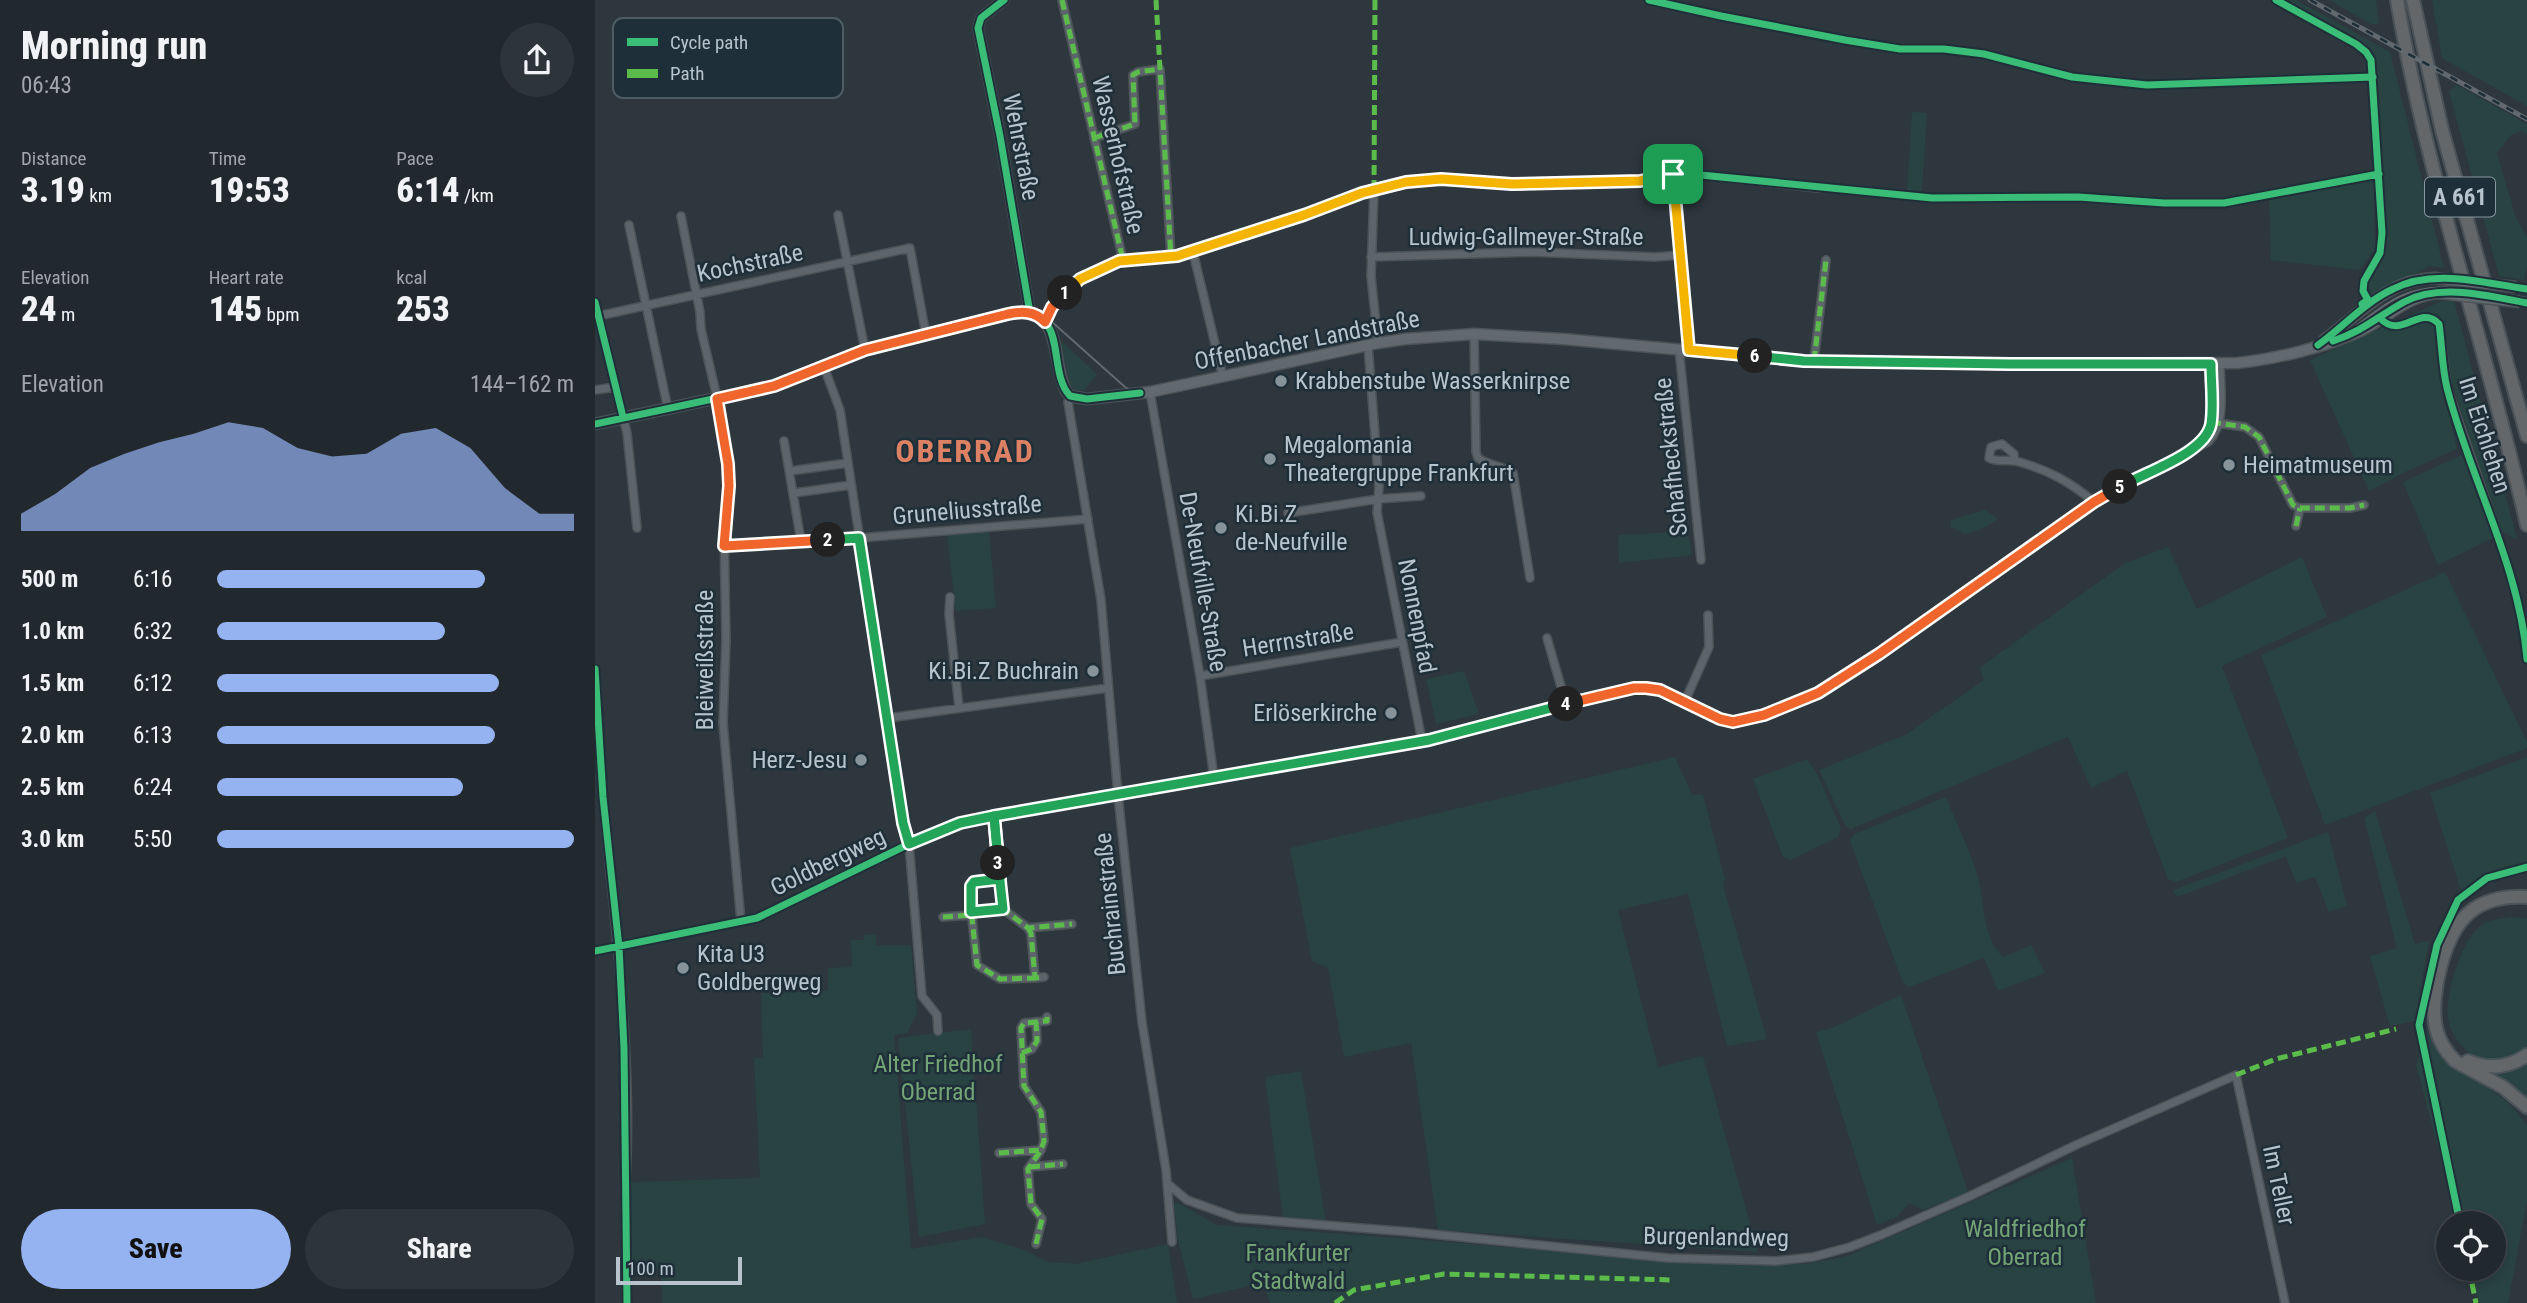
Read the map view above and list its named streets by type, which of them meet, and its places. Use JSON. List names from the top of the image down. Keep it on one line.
{"streets":{"highway":["A 661"],"main road":["Offenbacher Landstraße"],"street":["Wehrstraße","Wasserhofstraße","Ludwig-Gallmeyer-Straße","Kochstraße","Im Eichlehen","Schafheckstraße","Gruneliusstraße","De-Neufville-Straße","Nonnenpfad","Herrnstraße","Bleiweißstraße","Goldbergweg","Buchrainstraße","Im Teller","Burgenlandweg"]},"crossings":[["Ludwig-Gallmeyer-Straße","Schafheckstraße"],["Ludwig-Gallmeyer-Straße","Nonnenpfad"],["Kochstraße","Bleiweißstraße"],["Offenbacher Landstraße","Im Eichlehen"],["Offenbacher Landstraße","Schafheckstraße"],["Offenbacher Landstraße","De-Neufville-Straße"],["Offenbacher Landstraße","Nonnenpfad"],["Offenbacher Landstraße","Buchrainstraße"],["Gruneliusstraße","Bleiweißstraße"],["Gruneliusstraße","Buchrainstraße"],["De-Neufville-Straße","Herrnstraße"],["De-Neufville-Straße","Goldbergweg"],["Nonnenpfad","Herrnstraße"],["Nonnenpfad","Goldbergweg"],["Bleiweißstraße","Goldbergweg"],["Goldbergweg","Buchrainstraße"],["Buchrainstraße","Burgenlandweg"],["Im Teller","Burgenlandweg"]],"districts":["OBERRAD"],"parks":["Alter Friedhof Oberrad","Waldfriedhof Oberrad","Frankfurter Stadtwald"],"places":["Krabbenstube Wasserknirpse","Megalomania Theatergruppe Frankfurt","Heimatmuseum","Ki.Bi.Z de-Neufville","Ki.Bi.Z Buchrain","Erlöserkirche","Herz-Jesu","Kita U3 Goldbergweg"],"legend":["Cycle path","Path"],"scale_bar":"100 m","page":{"heading":["Morning run","06:43"],"stats":[["Distance","3.19 km"],["Time","19:53"],["Pace","6:14 /km"],["Elevation","24 m"],["Heart rate","145 bpm"],["kcal","253"]],"pins":["1","6","5","2","4","3"],"chart":["Elevation","144–162 m"],"list":[{"name":"500 m","note":"6:16"},{"name":"1.0 km","note":"6:32"},{"name":"1.5 km","note":"6:12"},{"name":"2.0 km","note":"6:13"},{"name":"2.5 km","note":"6:24"},{"name":"3.0 km","note":"5:50"}],"buttons":["Save","Share"],"scale":"100 m"}}
